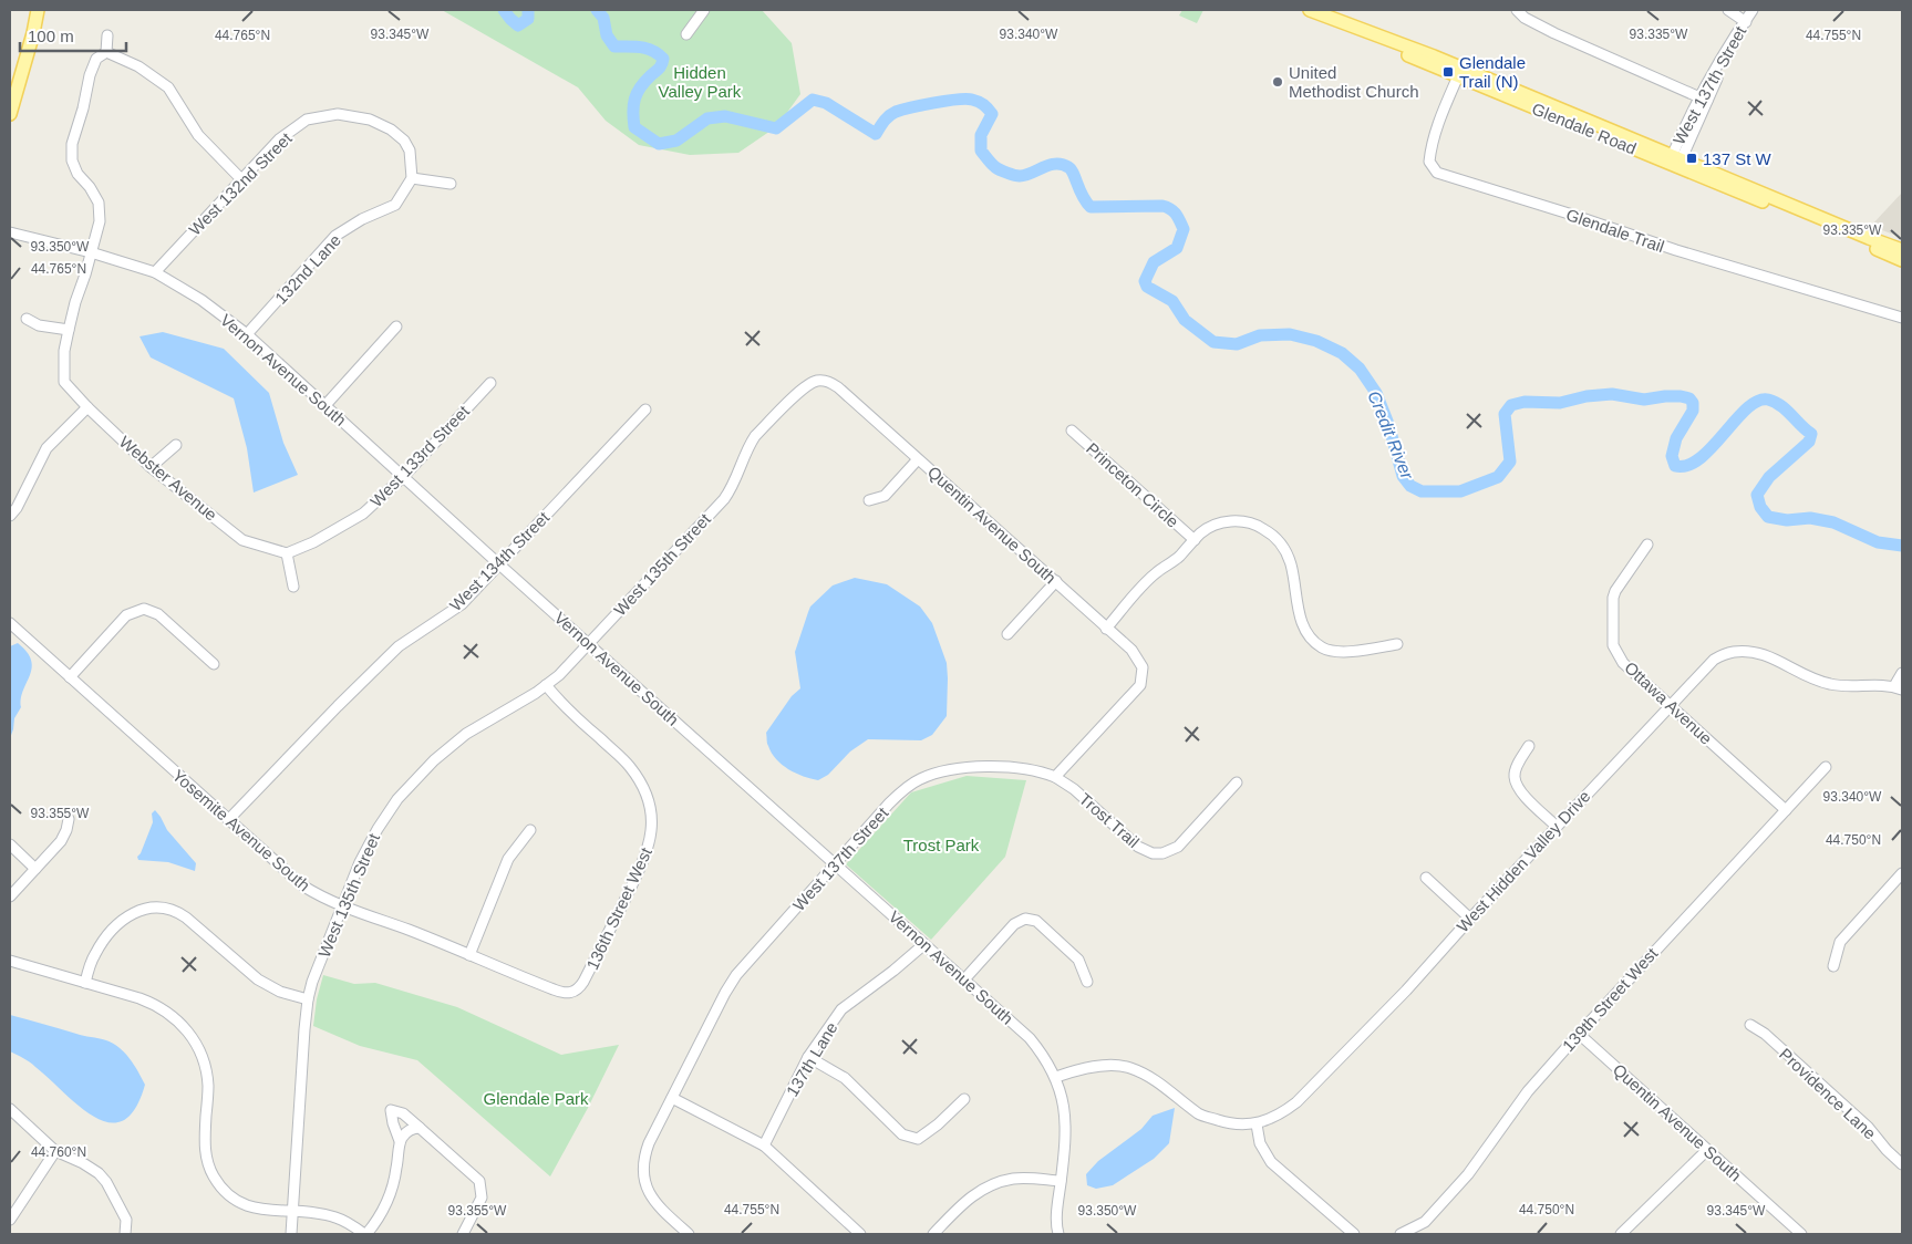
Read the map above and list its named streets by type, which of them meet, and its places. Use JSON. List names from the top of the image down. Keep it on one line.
{"streets":{"main road":["Glendale Road"],"street":["West 137th Street","West 132nd Street","Glendale Trail","132nd Lane","Vernon Avenue South","West 133rd Street","Webster Avenue","Princeton Circle","Quentin Avenue South","West 134th Street","West 135th Street","Ottawa Avenue","Trost Trail","Yosemite Avenue South","West Hidden Valley Drive","136th Street West","139th Street West","137th Lane","Providence Lane"]},"crossings":[["West 137th Street","Glendale Road"],["West 137th Street","Vernon Avenue South"],["West 137th Street","Quentin Avenue South"],["West 137th Street","Trost Trail"],["Glendale Road","Glendale Trail"],["West 132nd Street","132nd Lane"],["West 132nd Street","Vernon Avenue South"],["132nd Lane","Vernon Avenue South"],["Vernon Avenue South","West 133rd Street"],["Vernon Avenue South","West 134th Street"],["Vernon Avenue South","West 135th Street"],["Vernon Avenue South","137th Lane"],["West 133rd Street","Webster Avenue"],["Quentin Avenue South","West 135th Street"],["Quentin Avenue South","Trost Trail"],["Quentin Avenue South","139th Street West"],["West 134th Street","Yosemite Avenue South"],["West 135th Street","Yosemite Avenue South"],["West 135th Street","136th Street West"],["Ottawa Avenue","West Hidden Valley Drive"],["Ottawa Avenue","139th Street West"],["Yosemite Avenue South","136th Street West"]],"water":["Credit River"],"parks":["Hidden Valley Park","Trost Park","Glendale Park"],"places":{"transit":["Glendale Trail (N)","137 St W"],"other":["United Methodist Church"]},"scale_bar":"100 m","coordinates":["93.345°W","93.340°W","93.335°W","44.765°N","44.755°N","93.350°W","93.355°W","44.750°N","44.760°N"]}
